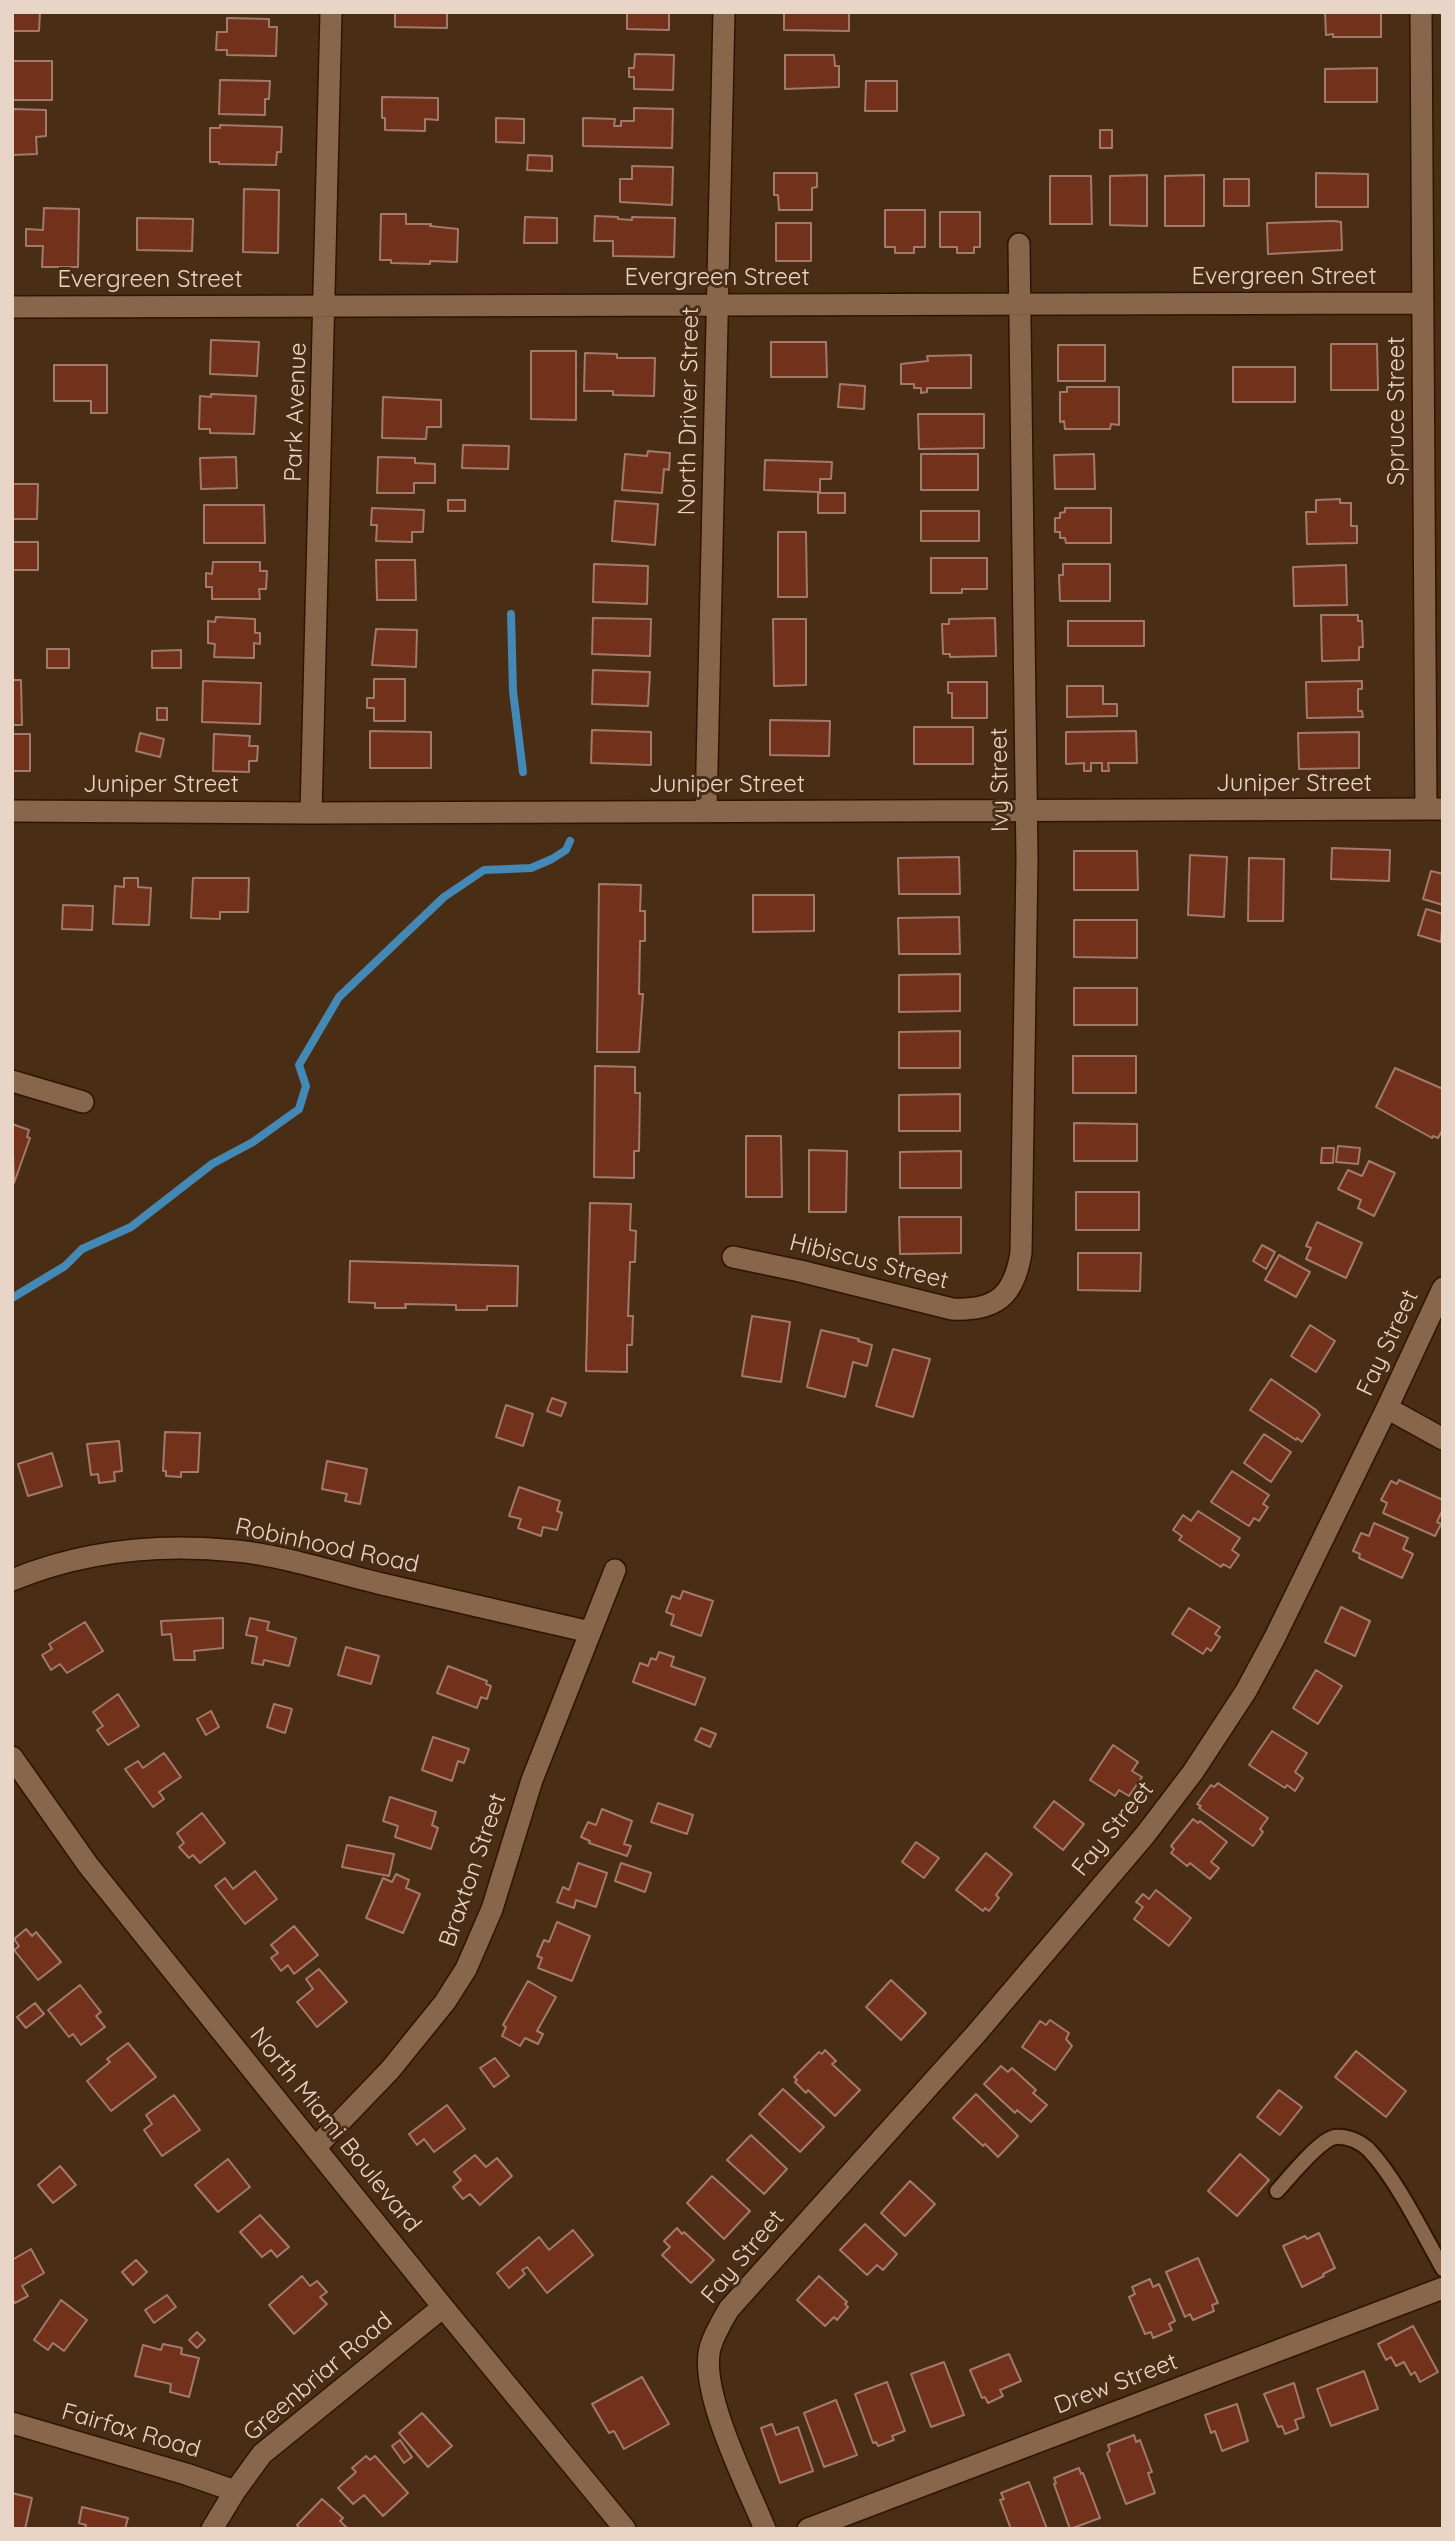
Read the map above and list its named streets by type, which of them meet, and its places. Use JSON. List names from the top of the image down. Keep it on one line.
{"streets":{"street":["Evergreen Street","North Driver Street","Spruce Street","Park Avenue","Ivy Street","Juniper Street","Hibiscus Street","Fay Street","Robinhood Road","Braxton Street","North Miami Boulevard","Greenbriar Road","Drew Street","Fairfax Road"]},"crossings":[["Evergreen Street","North Driver Street"],["Evergreen Street","Spruce Street"],["Evergreen Street","Park Avenue"],["Evergreen Street","Ivy Street"],["North Driver Street","Juniper Street"],["Spruce Street","Juniper Street"],["Park Avenue","Juniper Street"],["Ivy Street","Juniper Street"],["Ivy Street","Hibiscus Street"],["Robinhood Road","Braxton Street"],["Braxton Street","North Miami Boulevard"],["North Miami Boulevard","Greenbriar Road"],["Greenbriar Road","Fairfax Road"]]}
